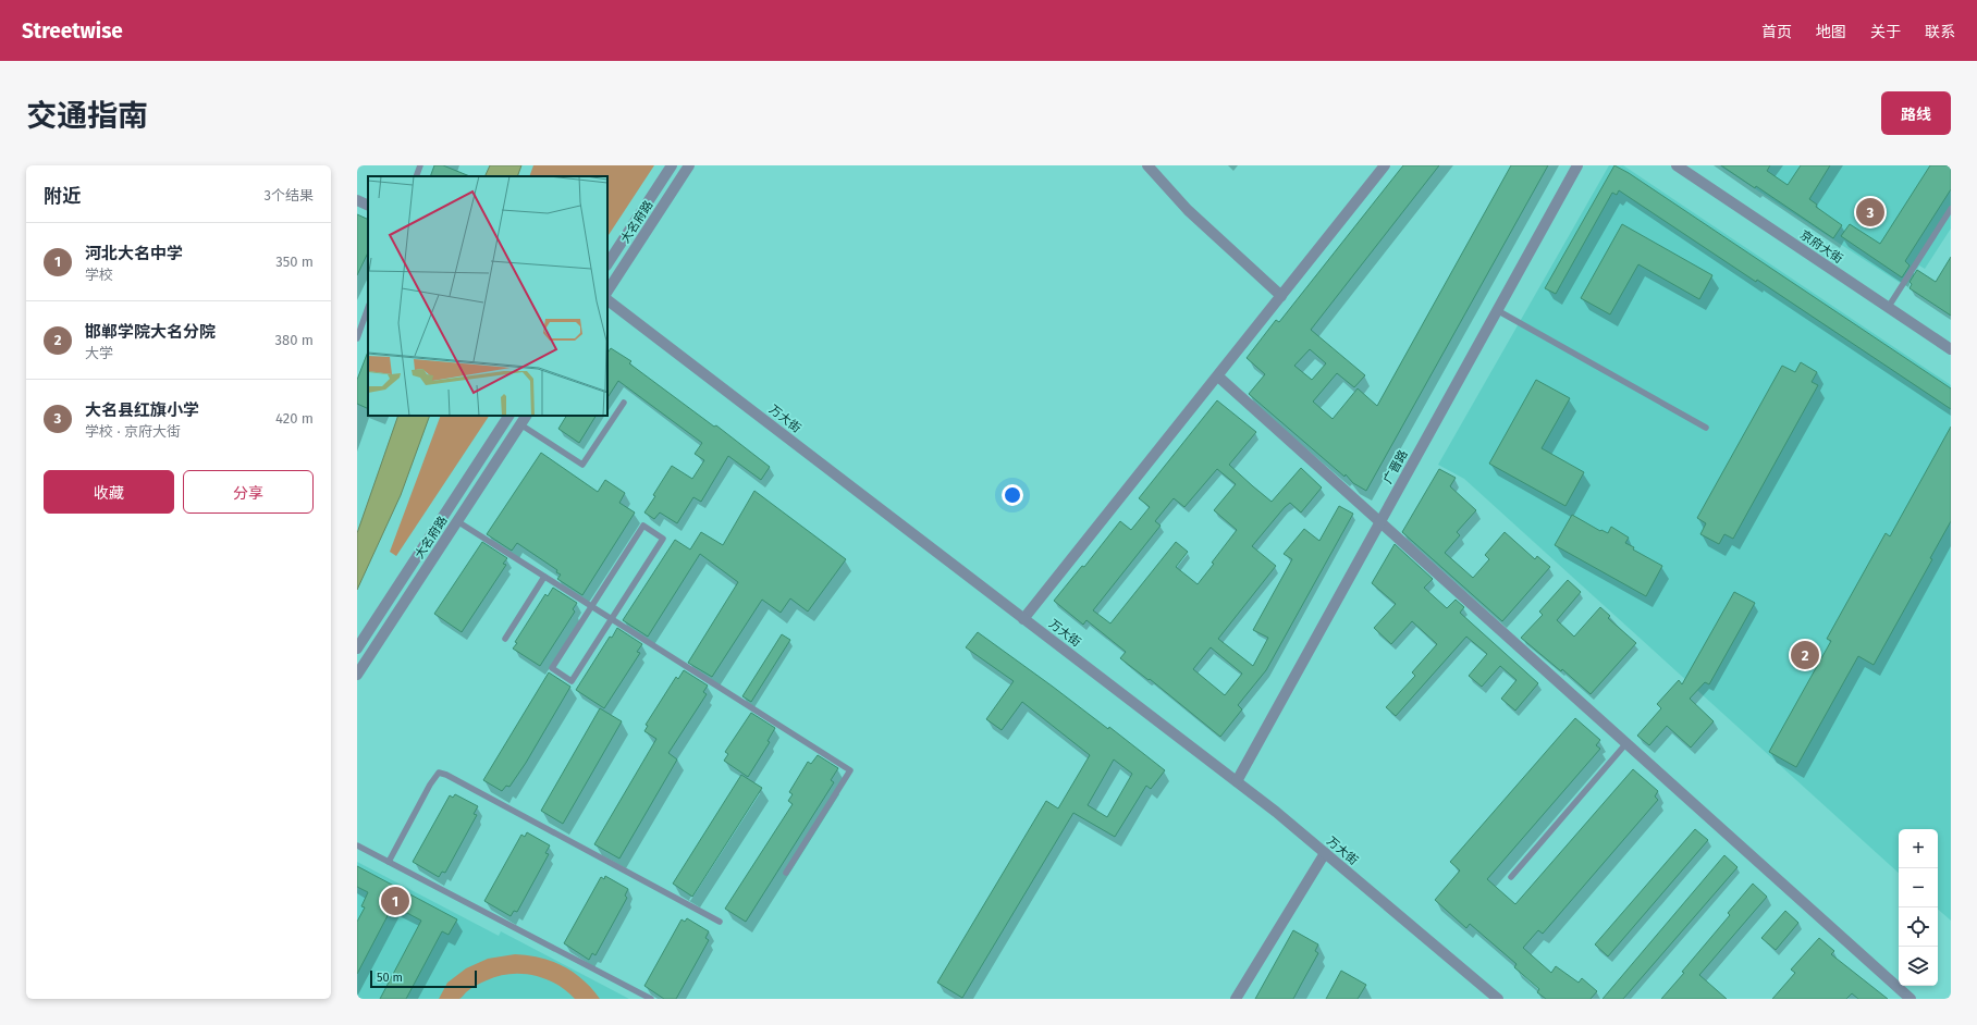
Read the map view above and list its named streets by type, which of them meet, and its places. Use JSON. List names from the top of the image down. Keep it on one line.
{"streets":{"street":["大名府路","京府大街","万大街","广晋路"]},"crossings":[["万大街","广晋路"]],"scale_bar":"50 m","page":{"header":"Streetwise","nav":["首页","地图","关于","联系"],"title":"交通指南","buttons":["路线",["收藏","分享"]],"heading":["附近","3个结果"],"pins":["3","2","1"],"list":[{"mark":"1","name":"河北大名中学","note":"学校","value":"350 m"},{"mark":"2","name":"邯郸学院大名分院","note":"大学","value":"380 m"},{"mark":"3","name":"大名县红旗小学","note":"学校 · 京府大街","value":"420 m"}],"map_buttons":["+","−"],"scale":"50 m"}}
